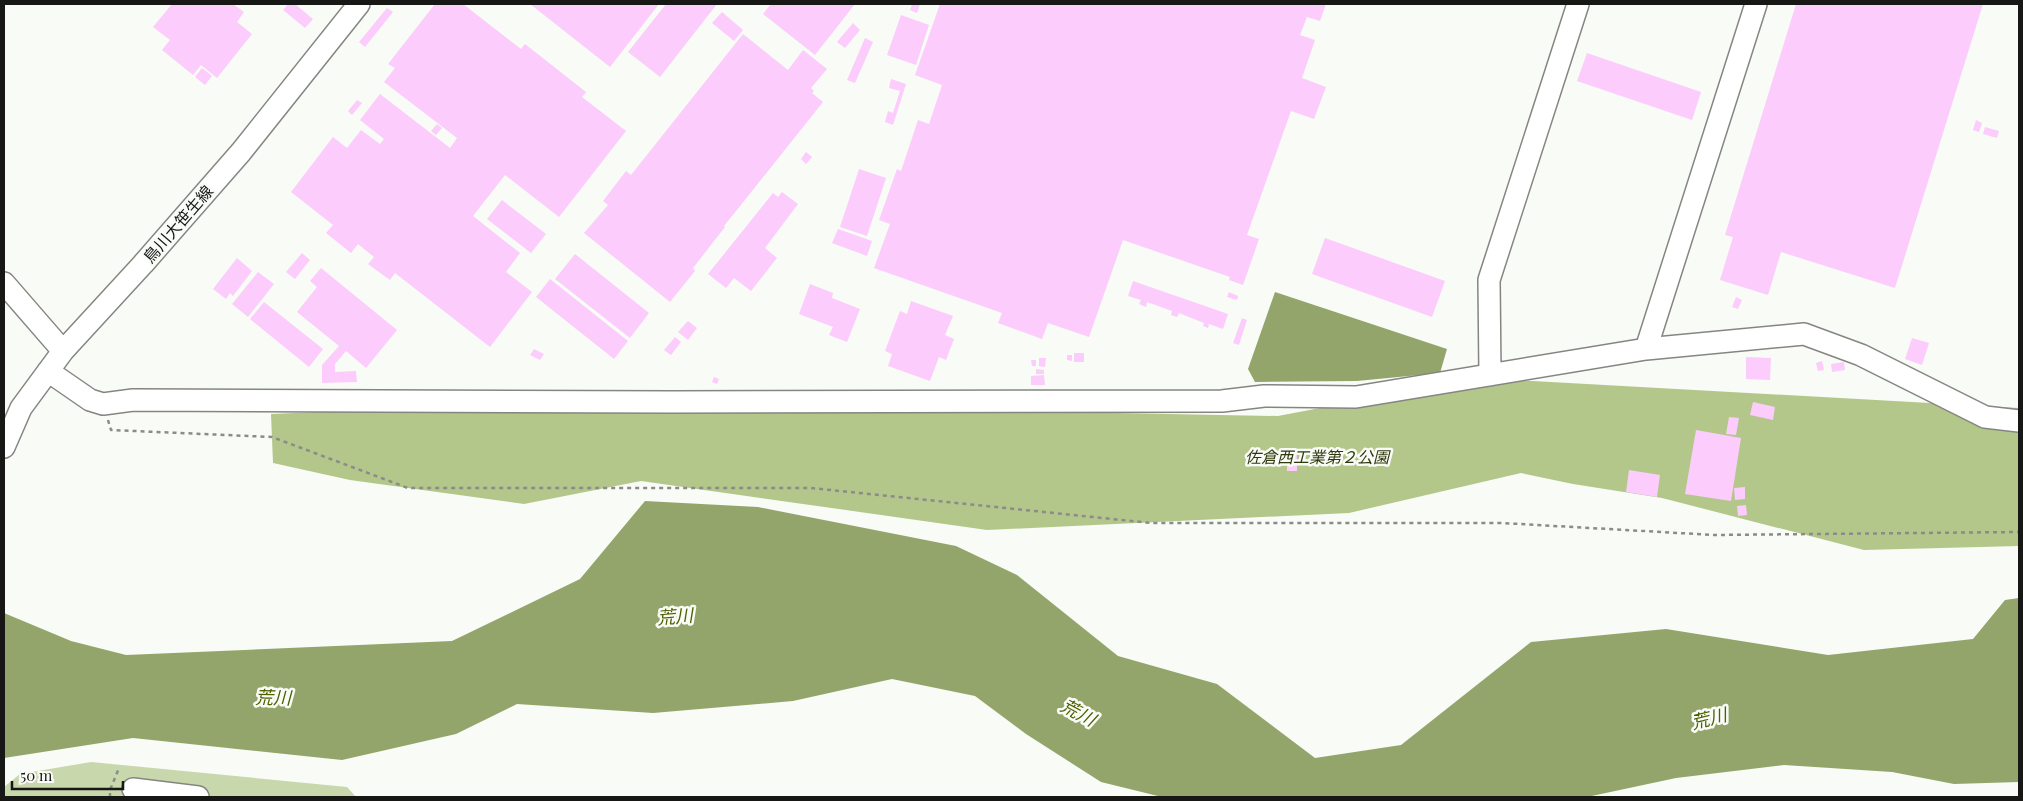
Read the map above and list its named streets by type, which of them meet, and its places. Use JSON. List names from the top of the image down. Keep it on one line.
{"streets":{"street":["鳥川大笹生線"]},"water":["荒川"],"parks":["佐倉西工業第２公園"],"scale_bar":"50 m"}
